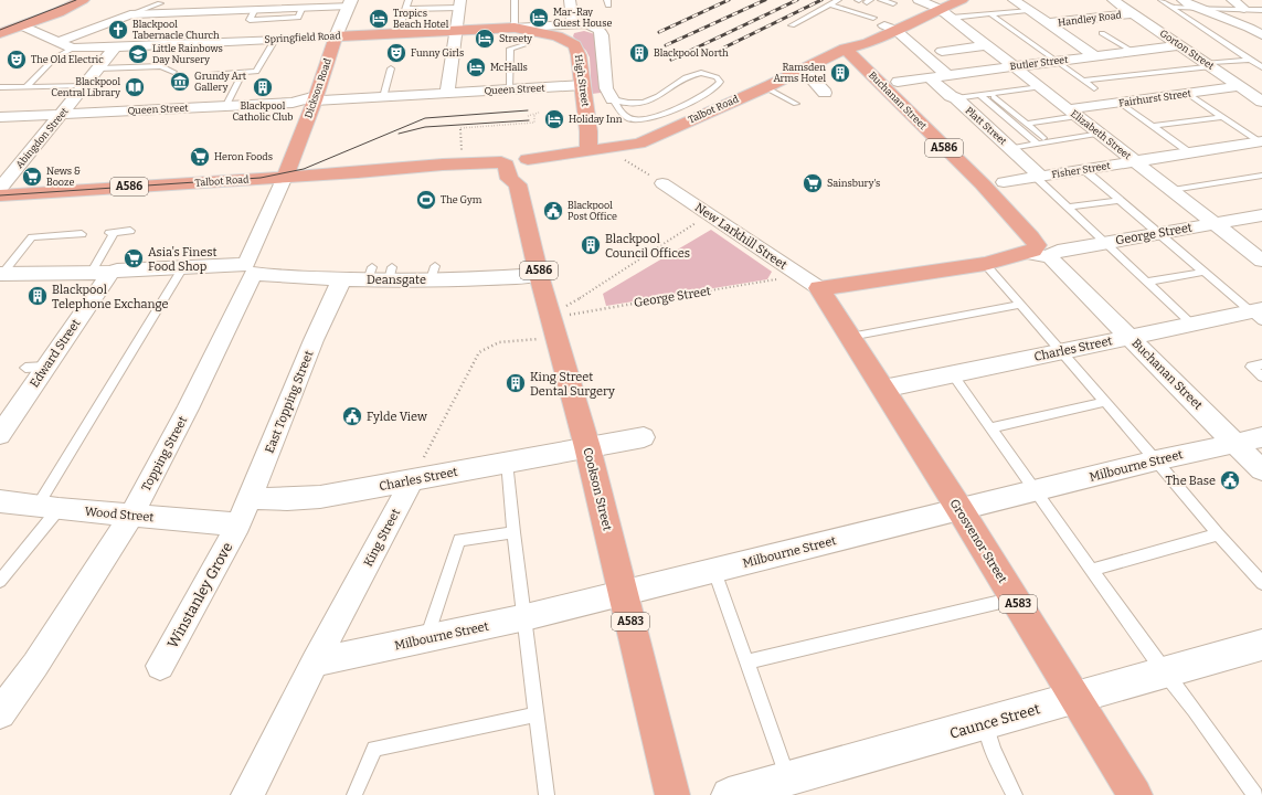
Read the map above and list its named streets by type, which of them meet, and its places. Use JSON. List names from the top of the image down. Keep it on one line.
{"streets":{"main road":["Springfield Road","High Street","Dickson Road","Buchanan Street","Talbot Road","A586","George Street","Cookson Street","Grosvenor Street","A583"],"street":["Handley Road","Gorton Street","Butler Street","Queen Street","Fairhurst Street","Platt Street","Elizabeth Street","Abingdon Street","Fisher Street","New Larkhill Street","Deansgate","Charles Street","Edward Street","East Topping Street","Topping Street","Milbourne Street","Wood Street","King Street","Winstanley Grove","Caunce Street"]},"crossings":[["Handley Road","Gorton Street"],["Springfield Road","High Street"],["Springfield Road","Dickson Road"],["Springfield Road","Abingdon Street"],["Gorton Street","Butler Street"],["Gorton Street","Fairhurst Street"],["Butler Street","Platt Street"],["Butler Street","Elizabeth Street"],["High Street","Queen Street"],["High Street","Talbot Road"],["Dickson Road","Queen Street"],["Dickson Road","Talbot Road"],["Dickson Road","Topping Street"],["Queen Street","Abingdon Street"],["Fairhurst Street","Elizabeth Street"],["Buchanan Street","Talbot Road"],["Buchanan Street","George Street"],["Buchanan Street","Charles Street"],["Buchanan Street","Milbourne Street"],["Talbot Road","Elizabeth Street"],["Talbot Road","Topping Street"],["Talbot Road","Cookson Street"],["Platt Street","Fisher Street"],["Elizabeth Street","Fisher Street"],["Elizabeth Street","George Street"],["George Street","New Larkhill Street"],["George Street","Cookson Street"],["George Street","Grosvenor Street"],["New Larkhill Street","Grosvenor Street"],["Deansgate","Edward Street"],["Deansgate","East Topping Street"],["Deansgate","Topping Street"],["Deansgate","Cookson Street"],["Charles Street","East Topping Street"],["Charles Street","Cookson Street"],["Charles Street","King Street"],["Charles Street","Grosvenor Street"],["East Topping Street","Wood Street"],["East Topping Street","Winstanley Grove"],["Topping Street","Wood Street"],["Milbourne Street","Cookson Street"],["Milbourne Street","King Street"],["Milbourne Street","Grosvenor Street"],["Wood Street","Winstanley Grove"],["Grosvenor Street","Caunce Street"]],"places":{"hotel":["Mar-Ray Guest House","Tropics Beach Hotel","Streety","McHalls","Holiday Inn"],"church":["Blackpool Tabernacle Church"],"theatre":["Funny Girls","The Old Electric"],"building":["Blackpool North","Ramsden Arms Hotel","Blackpool Catholic Club","Blackpool Council Offices","Blackpool Telephone Exchange","King Street Dental Surgery"],"school or university":["Little Rainbows Day Nursery"],"museum":["Grundy Art Gallery"],"library":["Blackpool Central Library"],"supermarket":["Heron Foods","News & Booze","Sainsbury's","Asia's Finest Food Shop"],"sports":["The Gym"],"public building":["Blackpool Post Office","Fylde View","The Base"]}}
